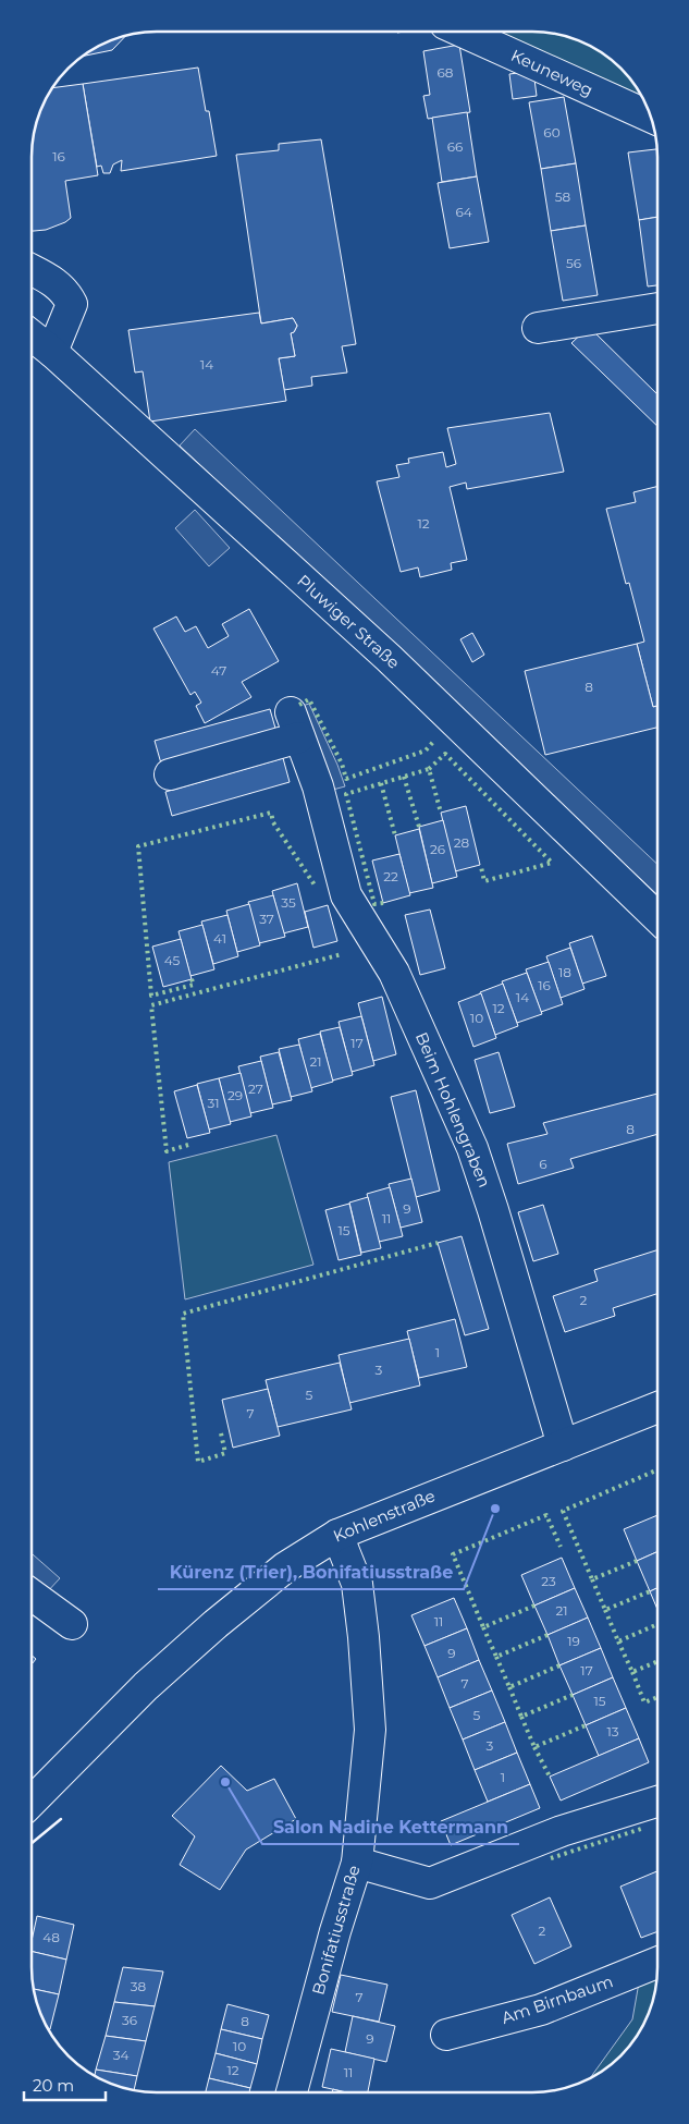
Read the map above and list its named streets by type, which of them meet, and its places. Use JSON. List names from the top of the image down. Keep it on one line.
{"streets":{"street":["Keuneweg","Pluwiger Straße","Beim Hohlengraben","Kohlenstraße","Bonifatiusstraße","Am Birnbaum"]},"crossings":[["Beim Hohlengraben","Kohlenstraße"],["Kohlenstraße","Bonifatiusstraße"]],"places":["Kürenz (Trier), Bonifatiusstraße","Salon Nadine Kettermann"],"house_numbers":["68","60","66","16","58","64","56","14","12","47","8","28","26","22","35","37","41","45","18","16","14","12","10","17","21","27","29","31","8","6","9","11","15","2","1","3","5","7","23","21","11","19","9","17","7","15","5","13","3","1","2","48","38","7","36","8","9","10","34","12","11"],"scale_bar":"20 m"}
